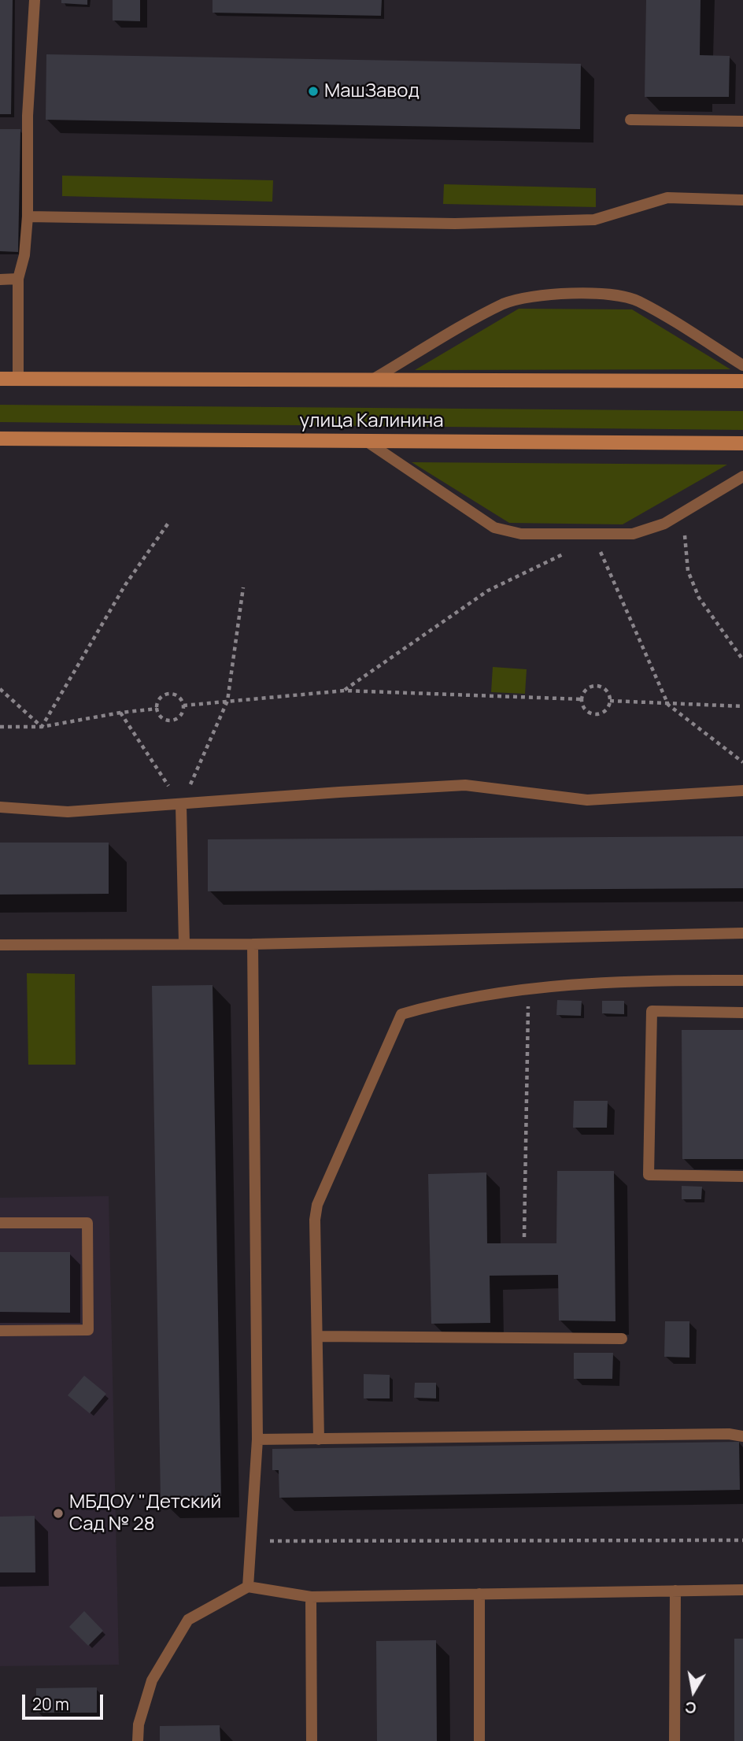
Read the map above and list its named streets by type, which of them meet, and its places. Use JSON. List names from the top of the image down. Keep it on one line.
{"streets":{"main road":["улица Калинина"]},"places":["МашЗавод","МБДОУ \"Детский Сад № 28"],"scale_bar":"20 m","north":"bottom"}
